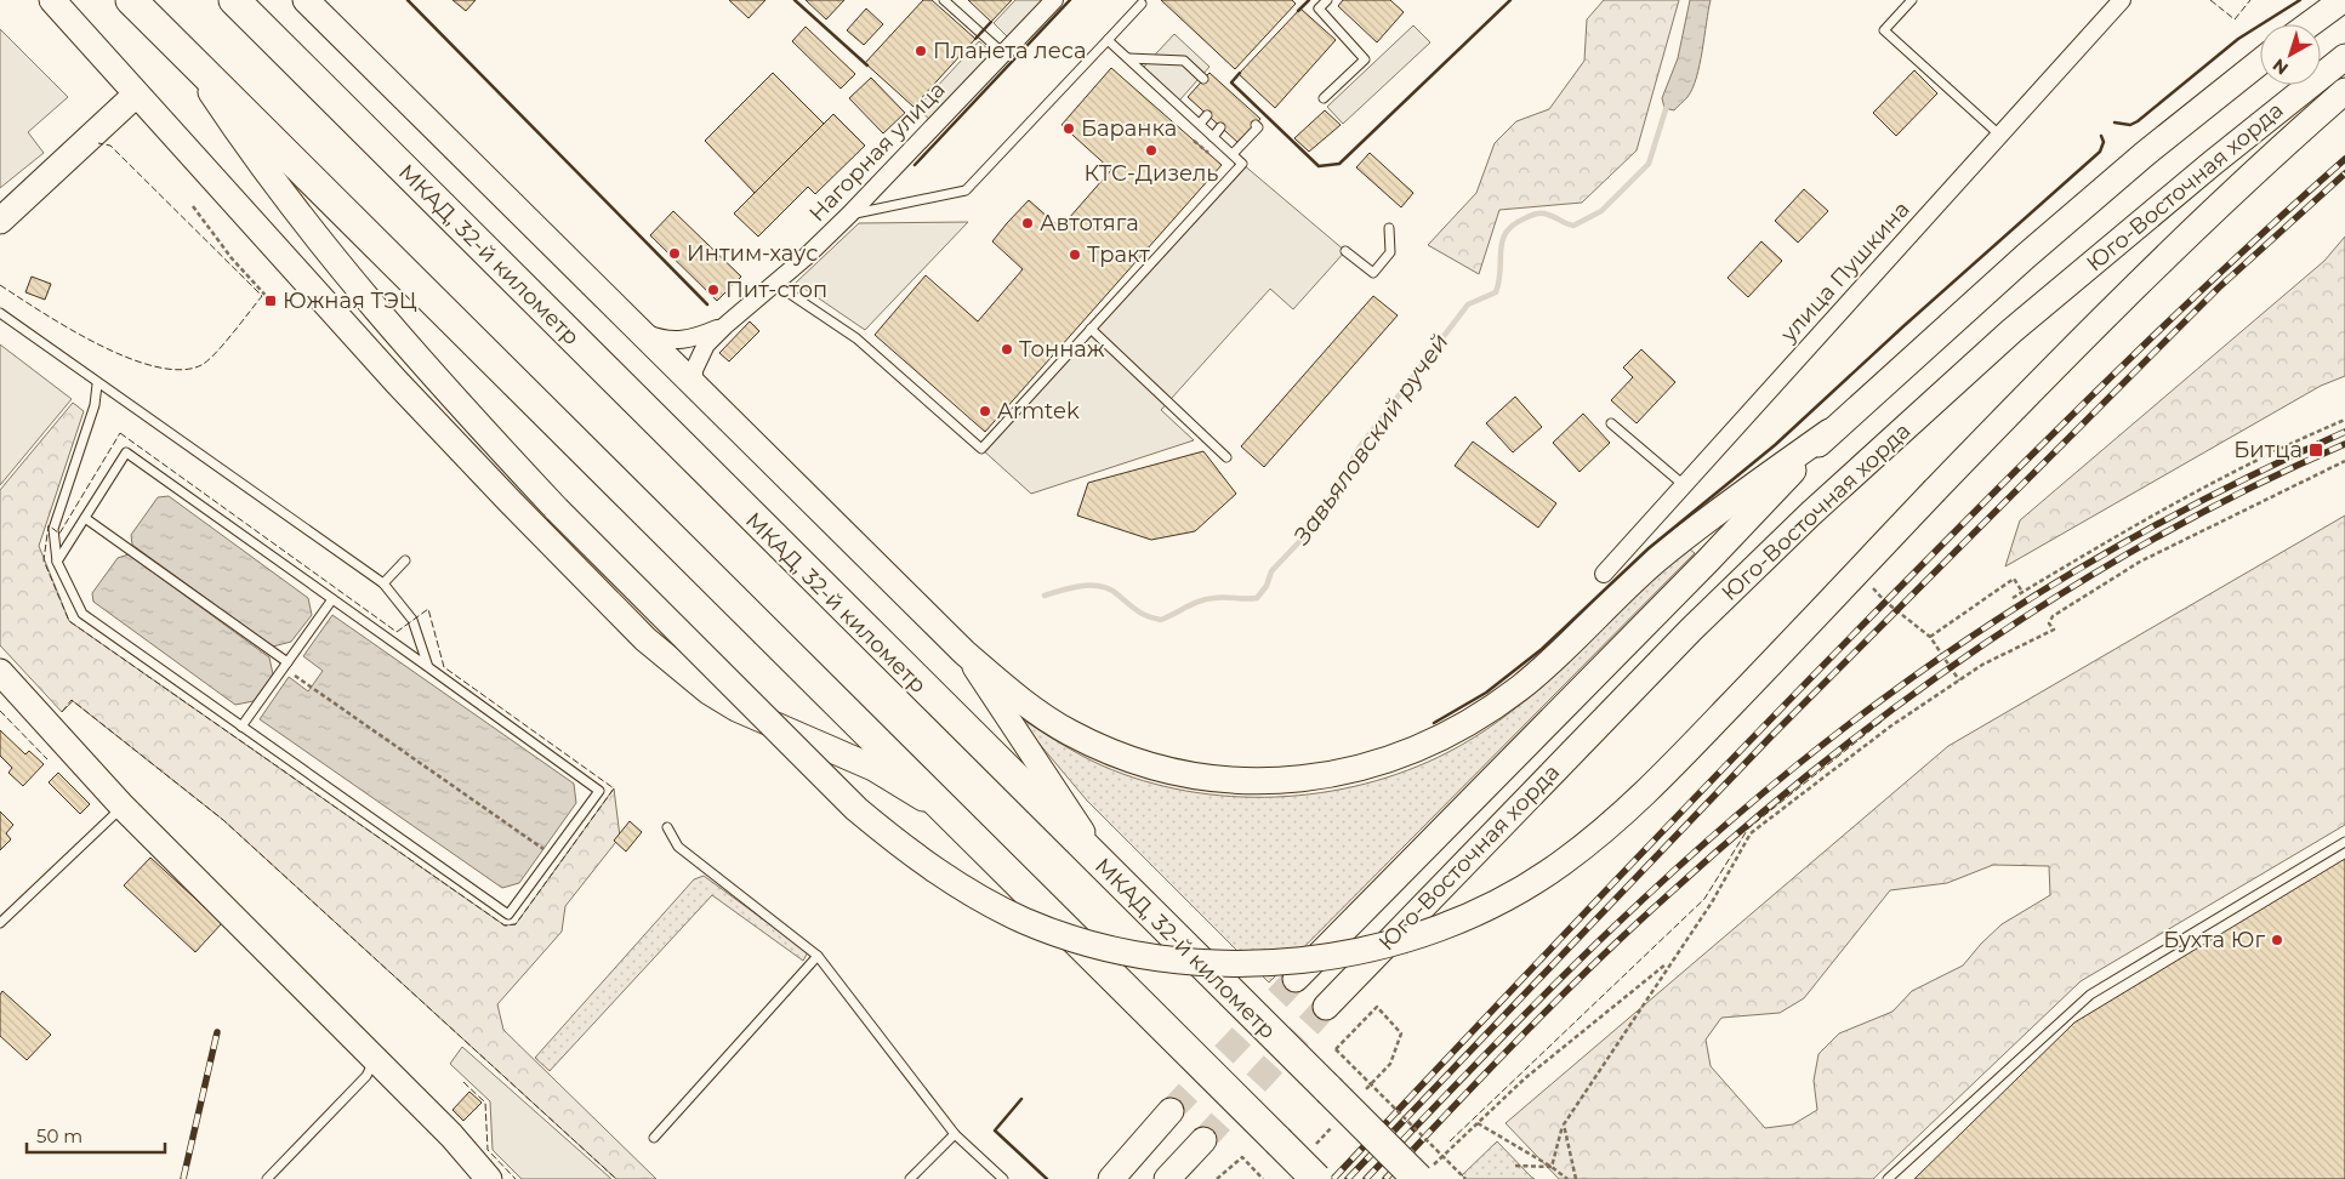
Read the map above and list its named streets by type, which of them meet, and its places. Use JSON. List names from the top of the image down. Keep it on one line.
{"streets":{"highway":["МКАД, 32-й километр"],"main road":["Юго-Восточная хорда"],"street":["Нагорная улица","улица Пушкина"]},"water":["Завьяловский ручей"],"places":{"other":["Планета леса","Баранка","КТС-Дизель","Автотяга","Интим-хаус","Тракт","Пит-стоп","Тоннаж","Armtek","Бухта Юг"],"transit":["Южная ТЭЦ","Битца"]},"scale_bar":"50 m","north":"bottom left"}
